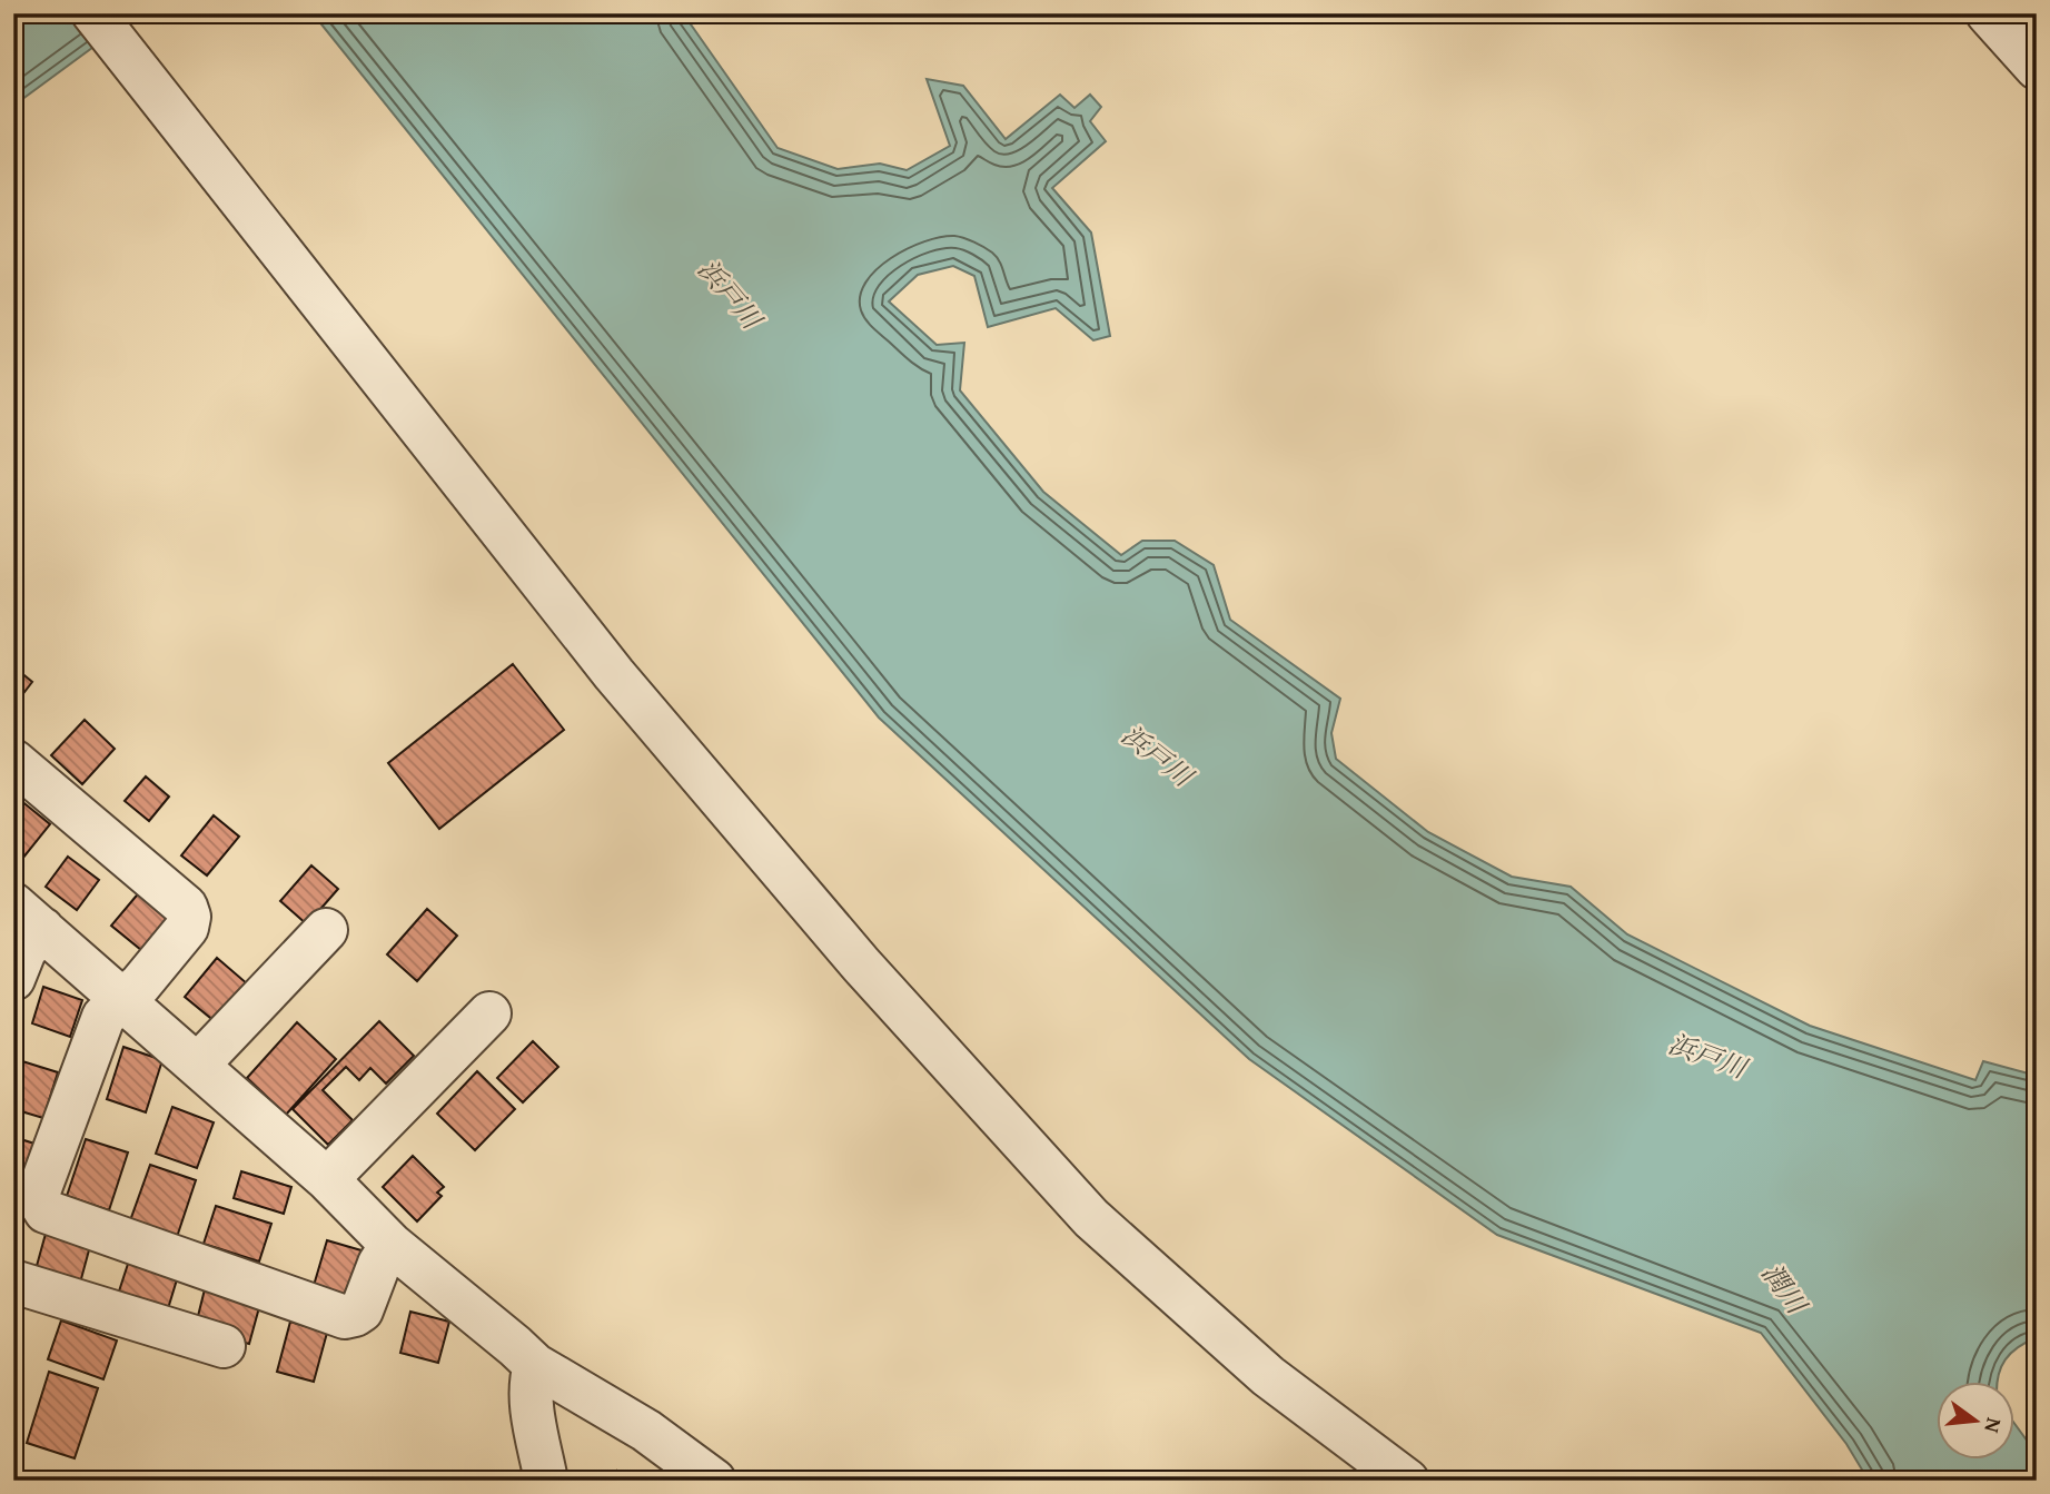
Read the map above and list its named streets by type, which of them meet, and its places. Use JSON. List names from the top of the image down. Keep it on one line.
{"water":["浜戸川","潤川"],"north":"right"}
